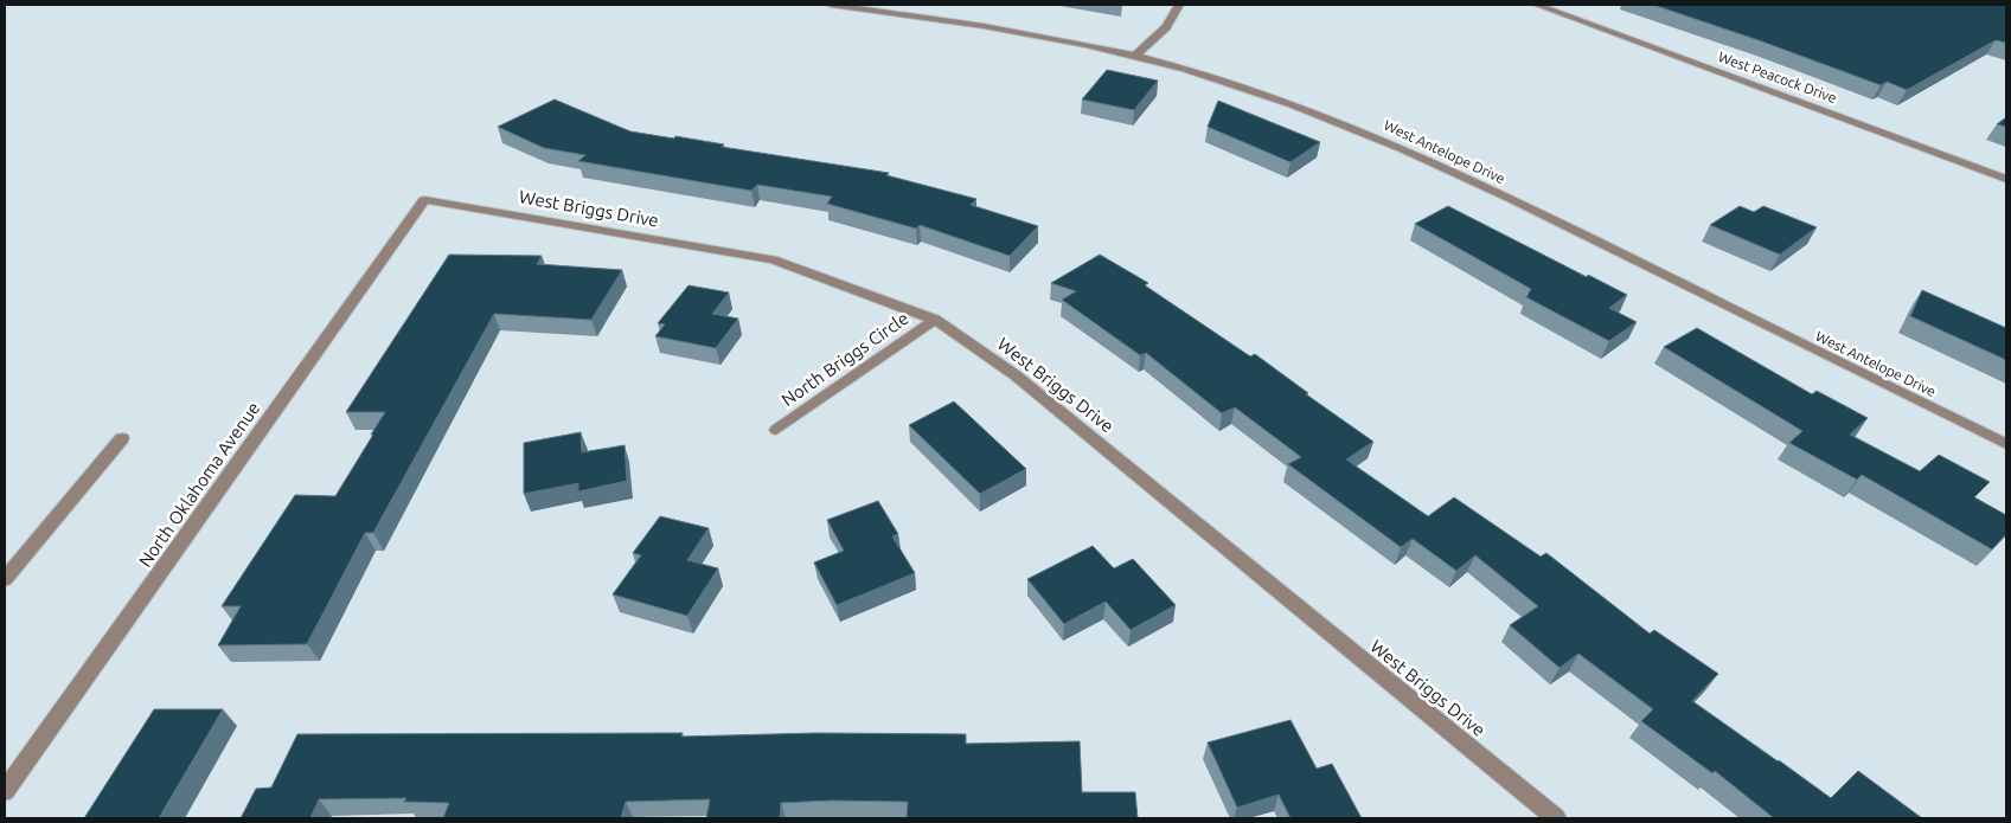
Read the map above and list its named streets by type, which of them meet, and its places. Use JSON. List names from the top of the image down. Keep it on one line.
{"streets":{"street":["West Peacock Drive","West Antelope Drive","West Briggs Drive","North Briggs Circle","North Oklahoma Avenue"]},"crossings":[["West Briggs Drive","North Briggs Circle"],["West Briggs Drive","North Oklahoma Avenue"]]}
